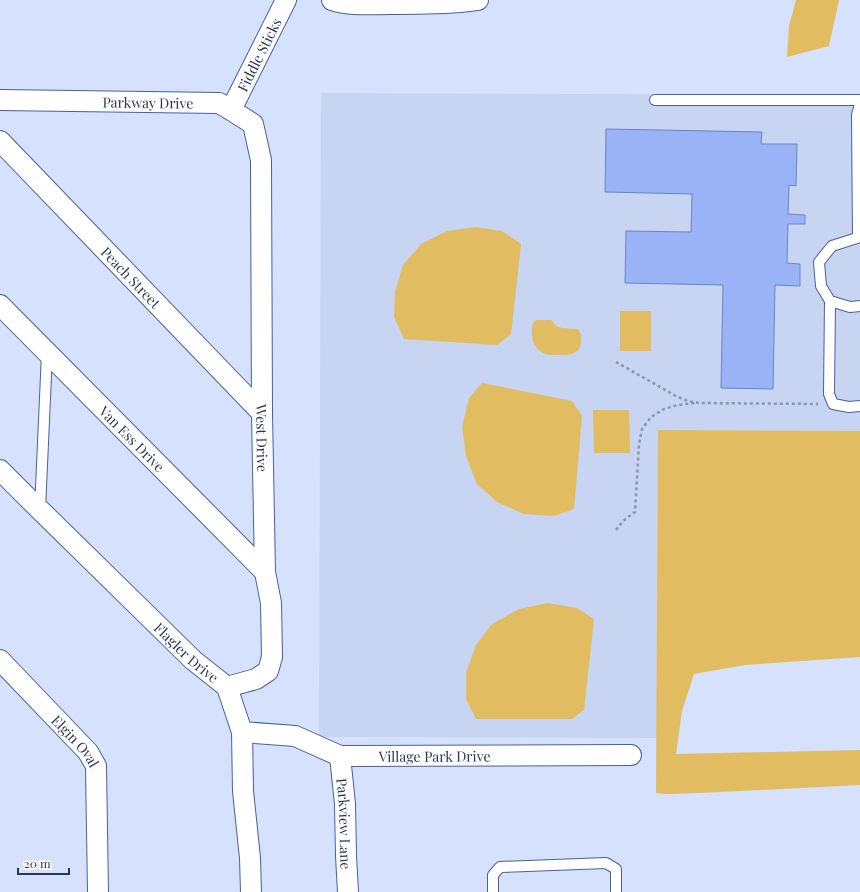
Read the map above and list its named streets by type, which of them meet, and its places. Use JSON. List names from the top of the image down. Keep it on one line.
{"streets":{"street":["Fiddle Sticks","Parkway Drive","Peach Street","Van Ess Drive","West Drive","Flagler Drive","Elgin Oval","Village Park Drive","Parkview Lane"]},"crossings":[["Fiddle Sticks","Parkway Drive"],["Parkway Drive","West Drive"],["Peach Street","West Drive"],["Van Ess Drive","West Drive"],["West Drive","Flagler Drive"],["Flagler Drive","Village Park Drive"],["Village Park Drive","Parkview Lane"]],"scale_bar":"20 m"}
